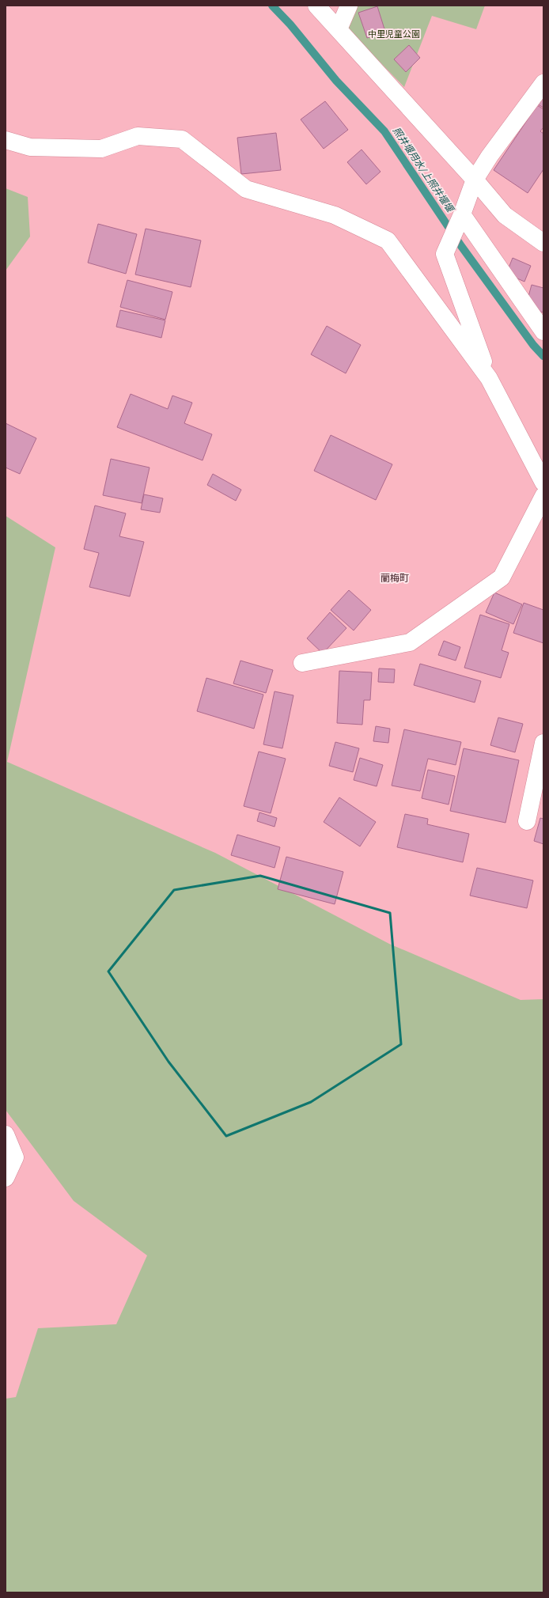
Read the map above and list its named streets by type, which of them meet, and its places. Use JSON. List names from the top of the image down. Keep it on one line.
{"districts":["蘭梅町"],"water":["照井堰用水/上照井堰堰"],"parks":["中里児童公園"]}
